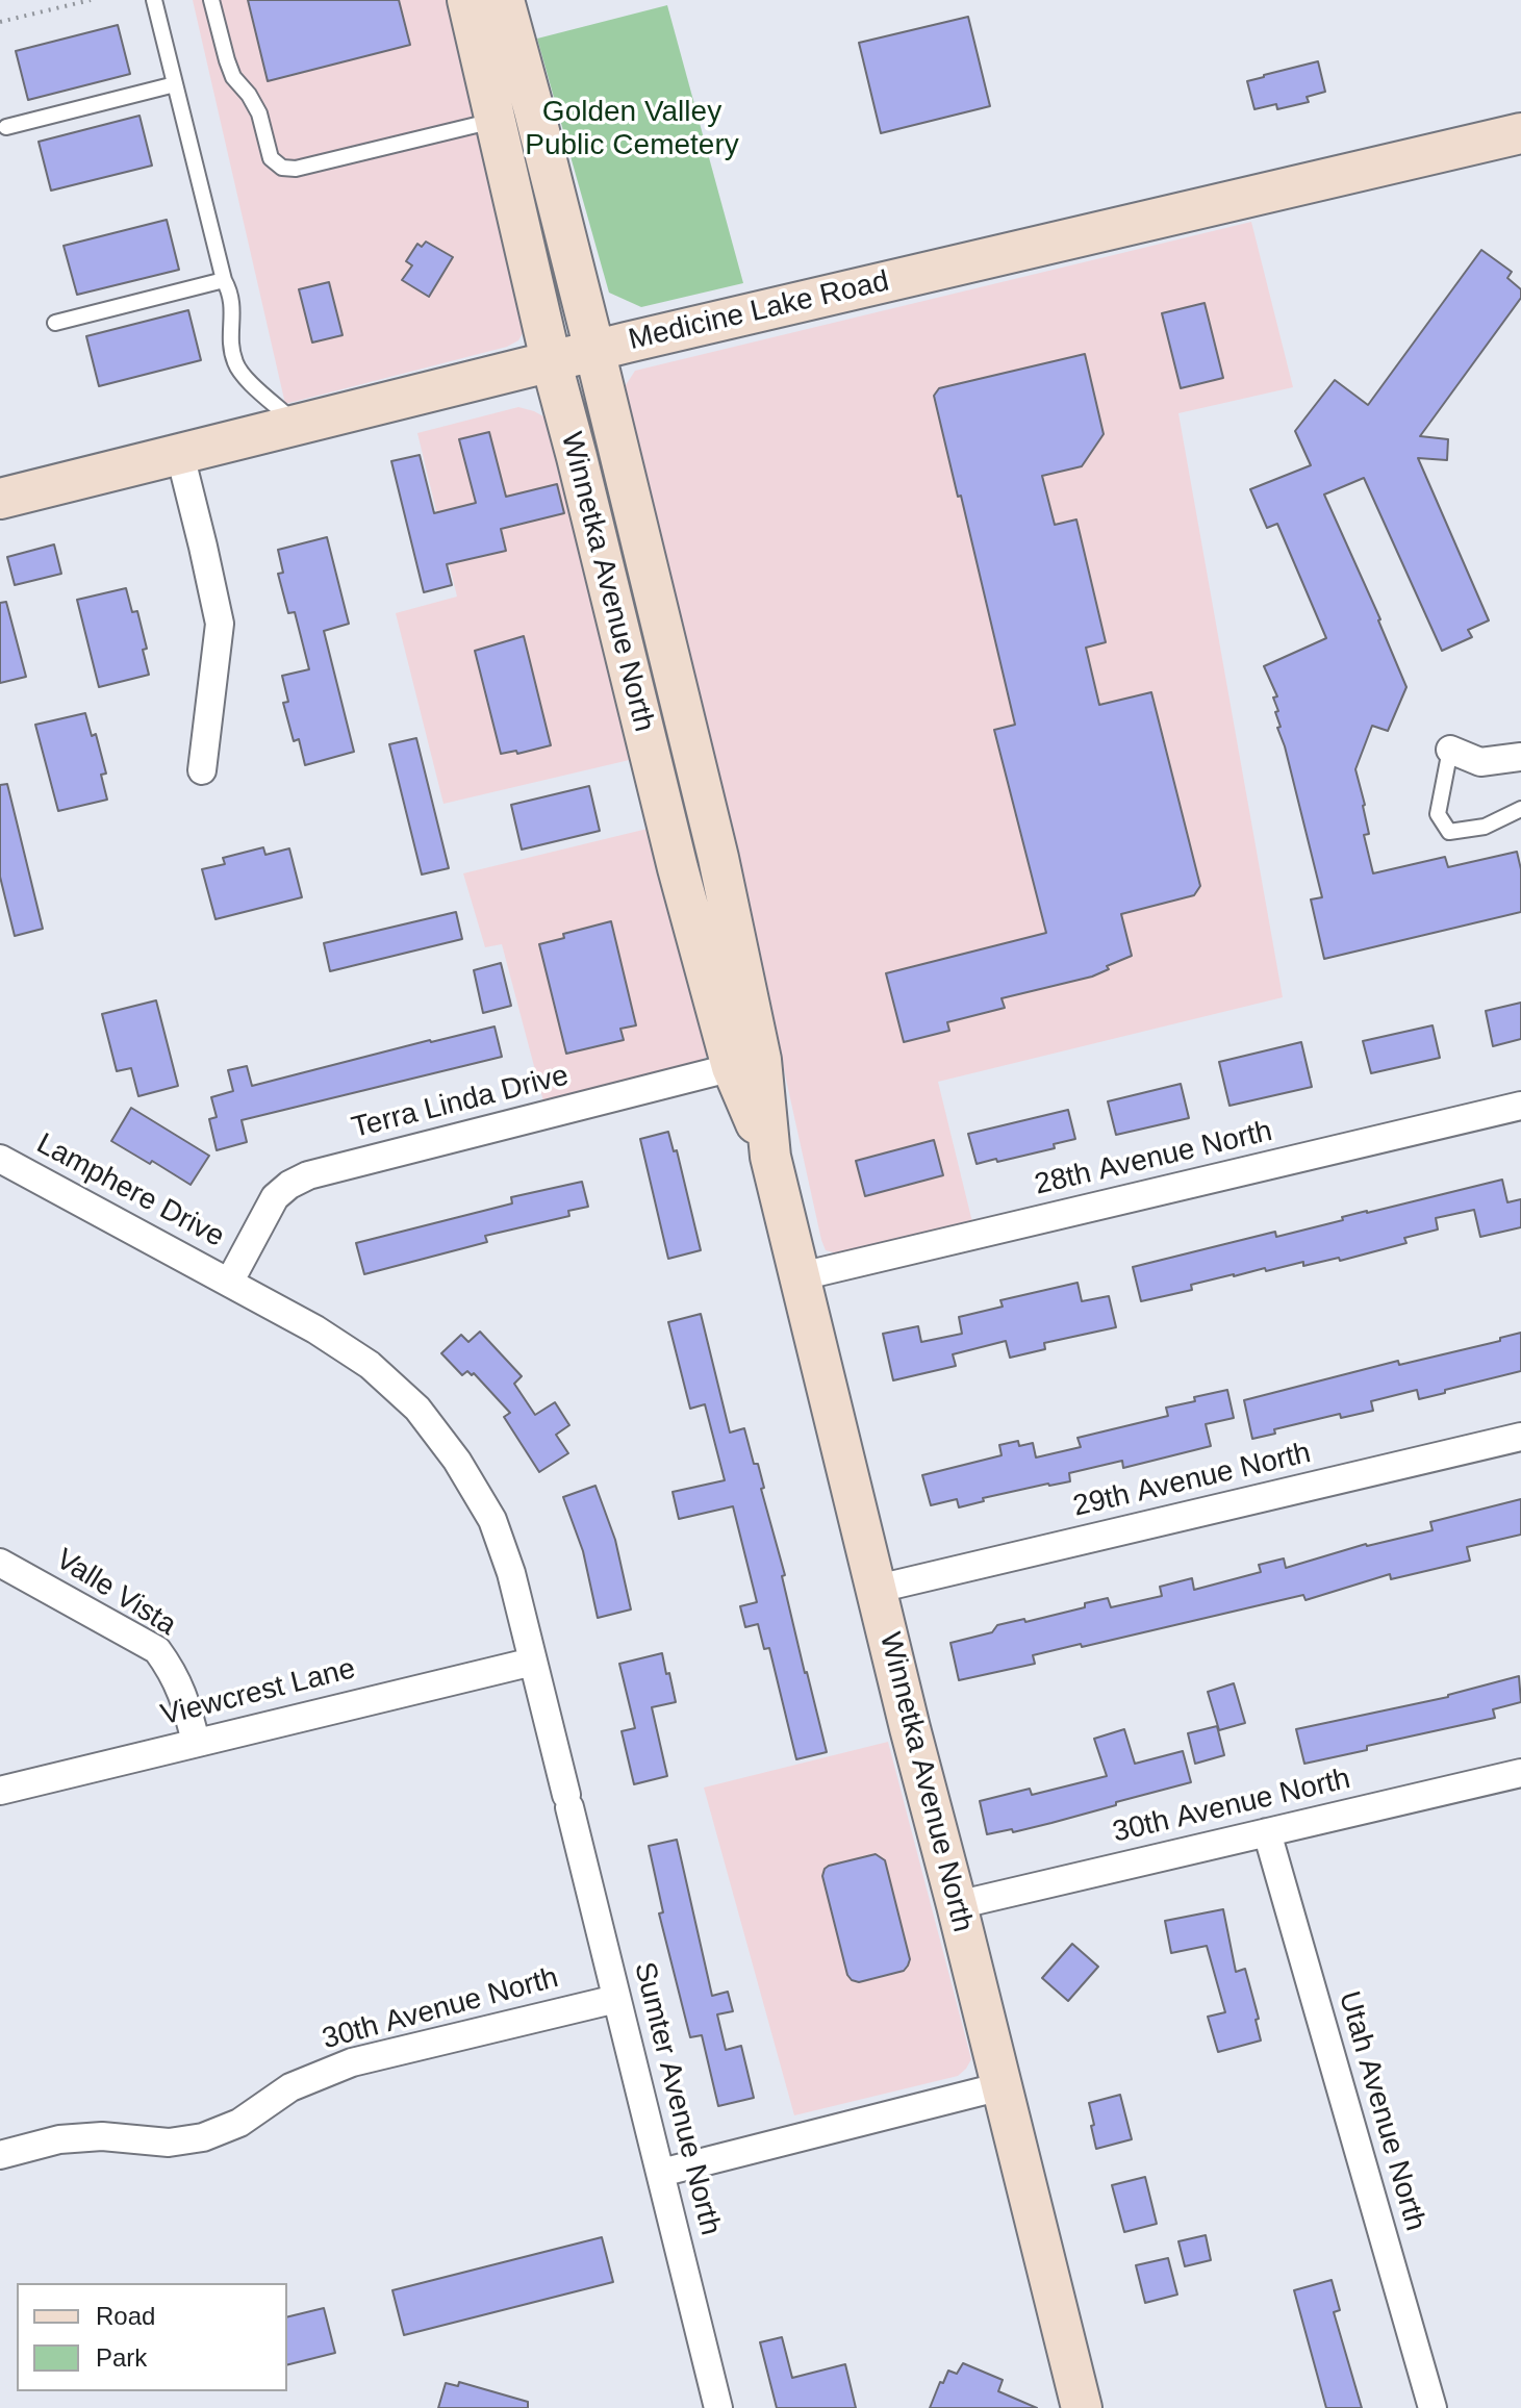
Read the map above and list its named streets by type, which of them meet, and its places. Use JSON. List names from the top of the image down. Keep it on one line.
{"streets":{"main road":["Medicine Lake Road","Winnetka Avenue North"],"street":["Terra Linda Drive","28th Avenue North","Lamphere Drive","29th Avenue North","Valle Vista","Viewcrest Lane","30th Avenue North","Sumter Avenue North","Utah Avenue North"]},"crossings":[["Medicine Lake Road","Winnetka Avenue North"],["Winnetka Avenue North","Terra Linda Drive"],["Winnetka Avenue North","28th Avenue North"],["Winnetka Avenue North","29th Avenue North"],["Winnetka Avenue North","30th Avenue North"],["Terra Linda Drive","Lamphere Drive"],["Terra Linda Drive","Sumter Avenue North"],["Lamphere Drive","Sumter Avenue North"],["Valle Vista","Viewcrest Lane"],["Viewcrest Lane","Sumter Avenue North"],["30th Avenue North","Sumter Avenue North"],["30th Avenue North","Utah Avenue North"]],"parks":["Golden Valley Public Cemetery"],"legend":["Road","Park"]}
